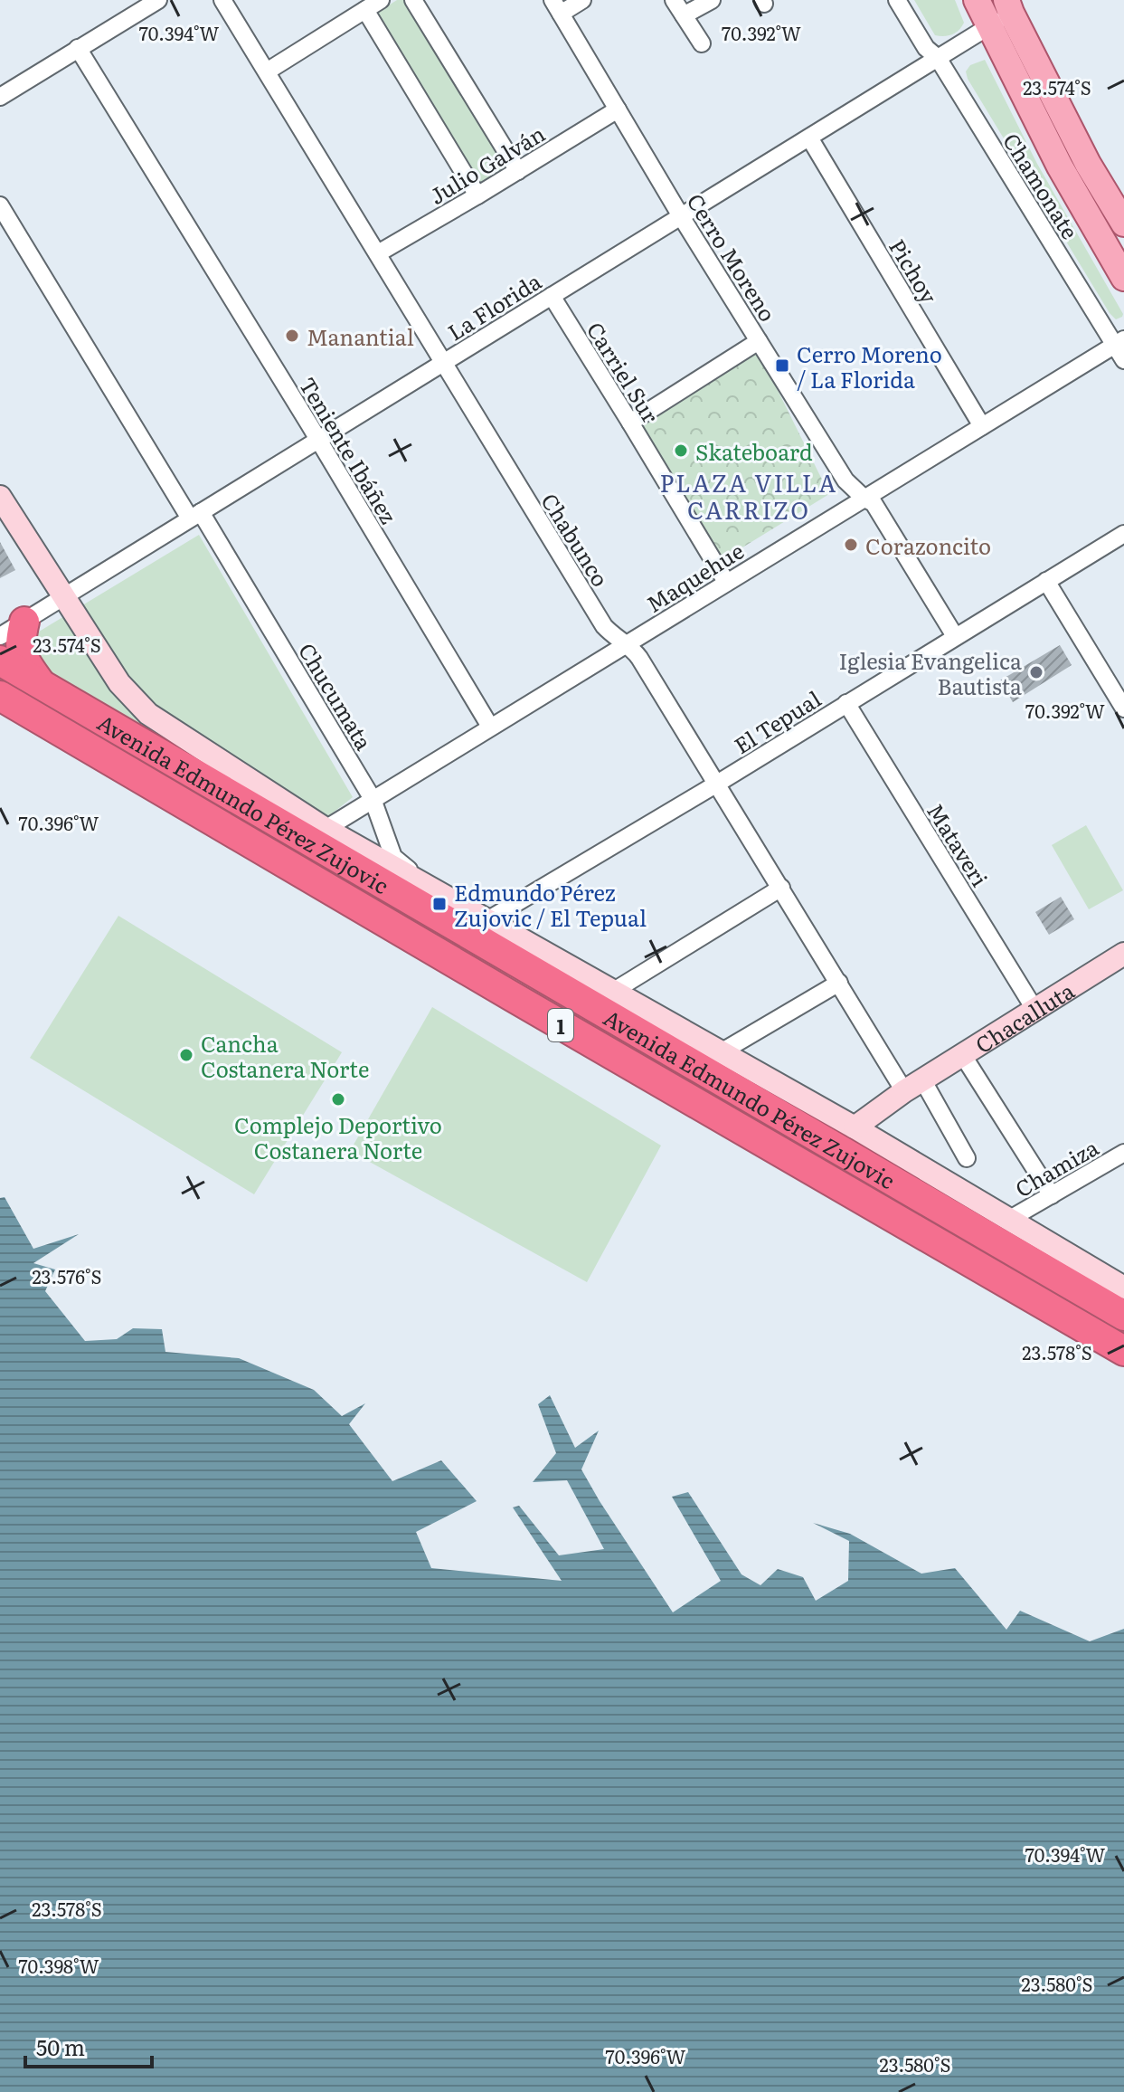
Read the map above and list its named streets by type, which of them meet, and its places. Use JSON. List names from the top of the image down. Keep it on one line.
{"streets":{"highway":["Avenida Edmundo Pérez Zujovic","1"],"street":["Julio Galván","Chamonate","Cerro Moreno","Pichoy","La Florida","Carriel Sur","Teniente Ibáñez","Chabunco","Maquehue","Chucumata","El Tepual","Mataveri","Chacalluta","Chamiza"]},"crossings":[["Julio Galván","Cerro Moreno"],["Julio Galván","Chabunco"],["Chamonate","La Florida"],["Chamonate","Maquehue"],["Cerro Moreno","La Florida"],["Cerro Moreno","Maquehue"],["Cerro Moreno","El Tepual"],["Pichoy","La Florida"],["Pichoy","Maquehue"],["La Florida","Carriel Sur"],["La Florida","Teniente Ibáñez"],["La Florida","Chabunco"],["La Florida","Chucumata"],["La Florida","Avenida Edmundo Pérez Zujovic"],["Carriel Sur","Maquehue"],["Teniente Ibáñez","Maquehue"],["Chabunco","Maquehue"],["Chabunco","El Tepual"],["Chabunco","Chacalluta"],["Maquehue","Chucumata"],["Maquehue","Avenida Edmundo Pérez Zujovic"],["Chucumata","Avenida Edmundo Pérez Zujovic"],["El Tepual","Avenida Edmundo Pérez Zujovic"],["El Tepual","Mataveri"],["Avenida Edmundo Pérez Zujovic","Chacalluta"],["Avenida Edmundo Pérez Zujovic","Chamiza"],["Mataveri","Chacalluta"]],"districts":["PLAZA VILLA CARRIZO"],"places":{"other":["Manantial","Skateboard","Corazoncito","Iglesia Evangelica Bautista","Cancha Costanera Norte","Complejo Deportivo Costanera Norte"],"transit":["Cerro Moreno / La Florida","Edmundo Pérez Zujovic / El Tepual"]},"scale_bar":"50 m","coordinates":["70.394°W","70.392°W","23.574°S","70.396°W","23.576°S","23.578°S","70.398°W","23.580°S"]}
